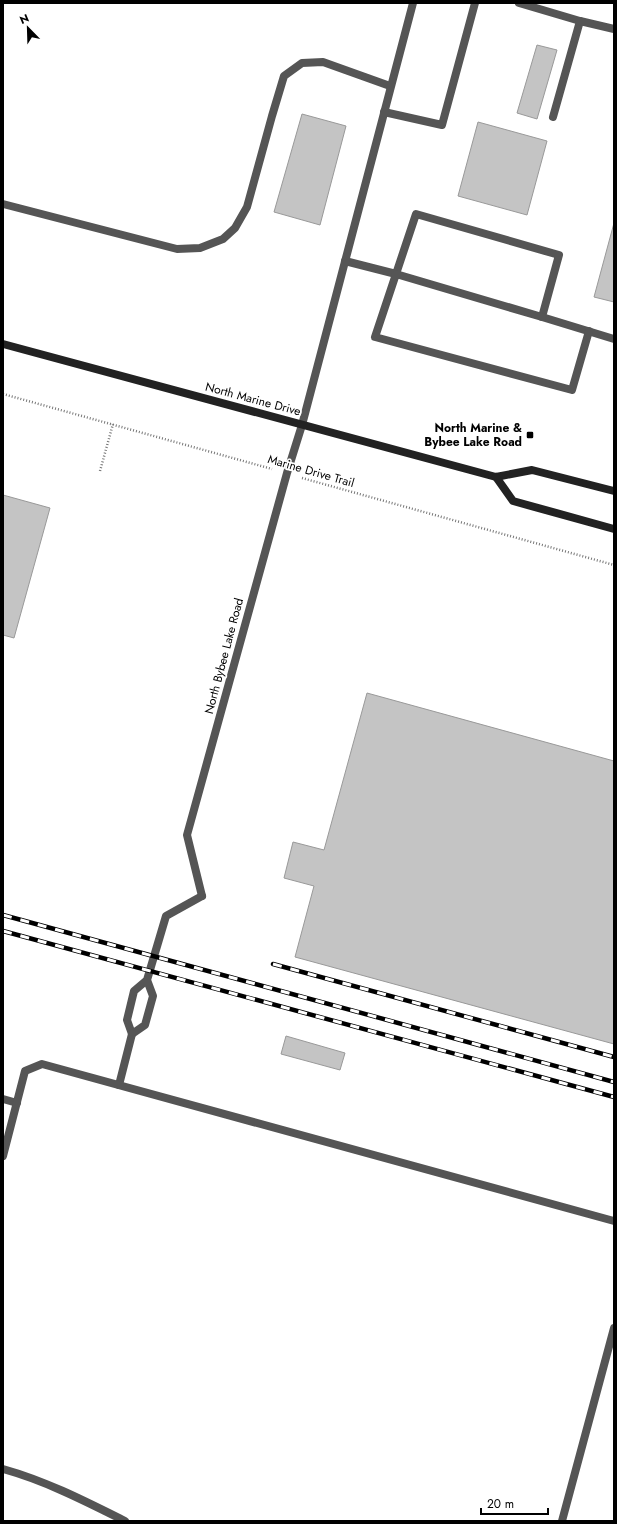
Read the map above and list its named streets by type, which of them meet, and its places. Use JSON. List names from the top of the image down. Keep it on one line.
{"streets":{"main road":["North Marine Drive"],"street":["North Bybee Lake Road"],"path":["Marine Drive Trail"]},"crossings":[["North Marine Drive","North Bybee Lake Road"],["Marine Drive Trail","North Bybee Lake Road"]],"places":{"transit":["North Marine & Bybee Lake Road"]},"scale_bar":"20 m","north":"top left"}
